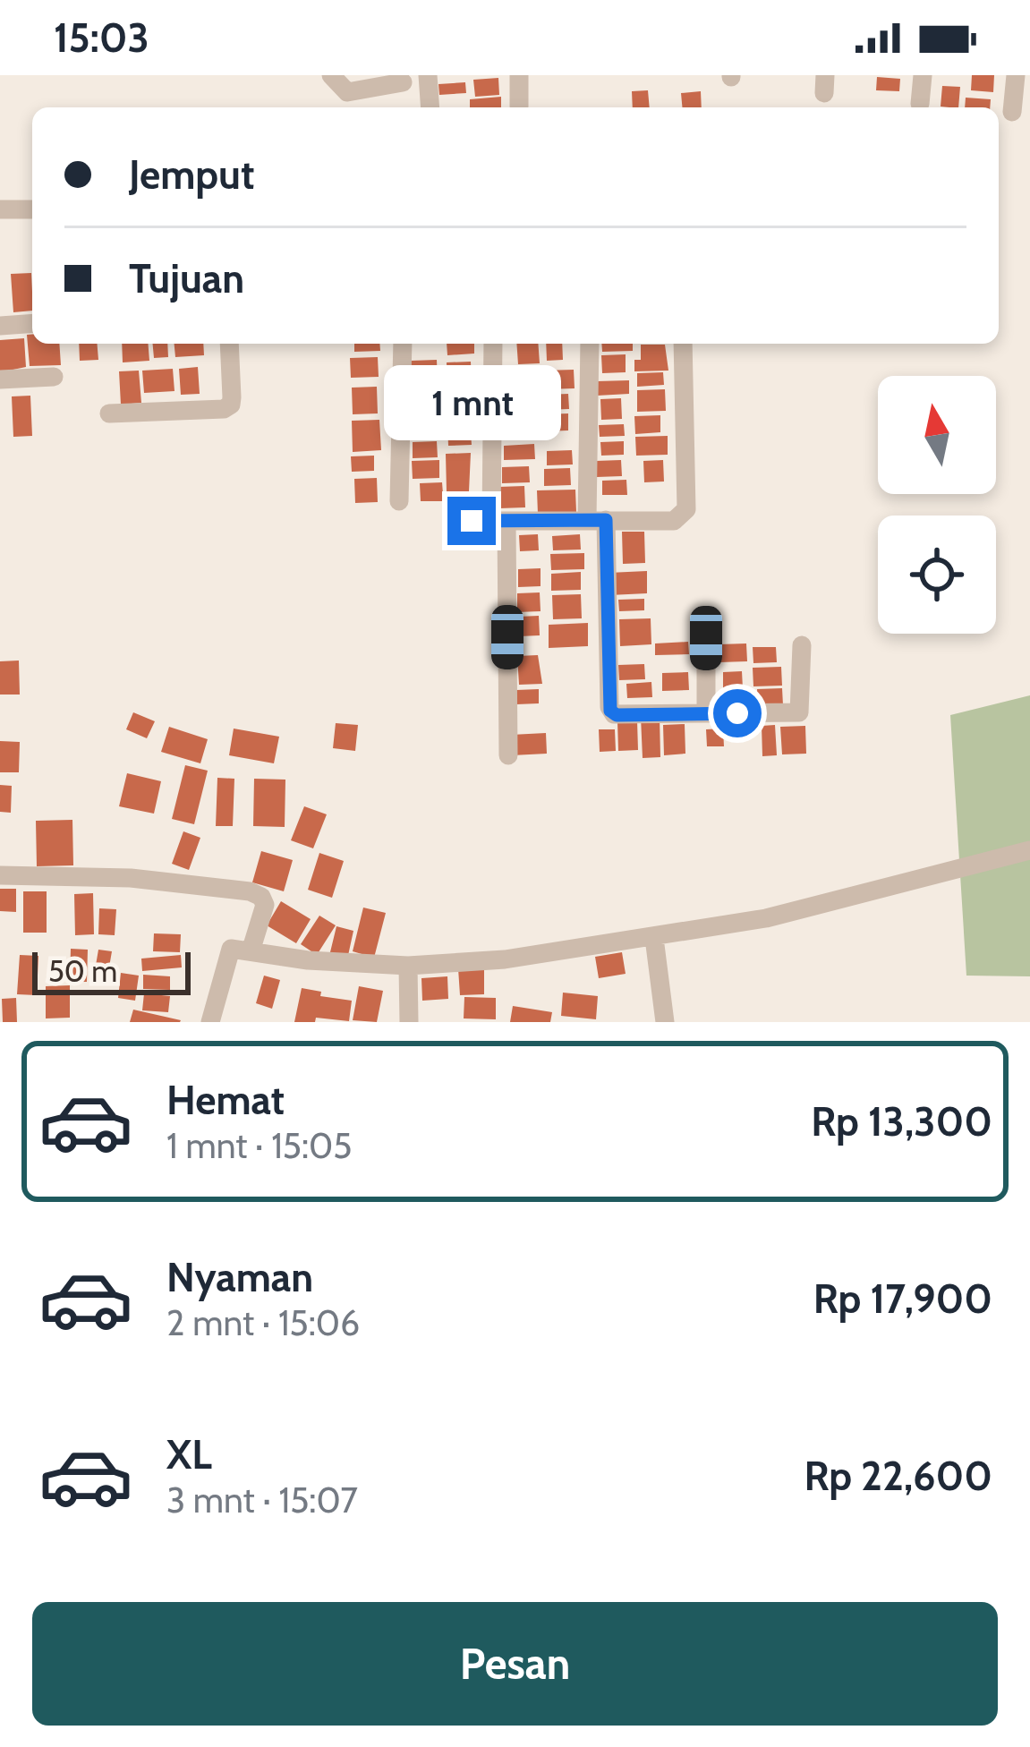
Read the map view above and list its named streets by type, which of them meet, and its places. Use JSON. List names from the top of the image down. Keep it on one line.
{"scale_bar":"50 m","north":"top","page":{"status":"15:03","banner":["Jemput","Tujuan"],"bubble":"1 mnt","scale":"50 m","list":[{"name":"Hemat","note":"1 mnt · 15:05","value":"Rp 13,300"},{"name":"Nyaman","note":"2 mnt · 15:06","value":"Rp 17,900"},{"name":"XL","note":"3 mnt · 15:07","value":"Rp 22,600"}],"buttons":"Pesan"}}
